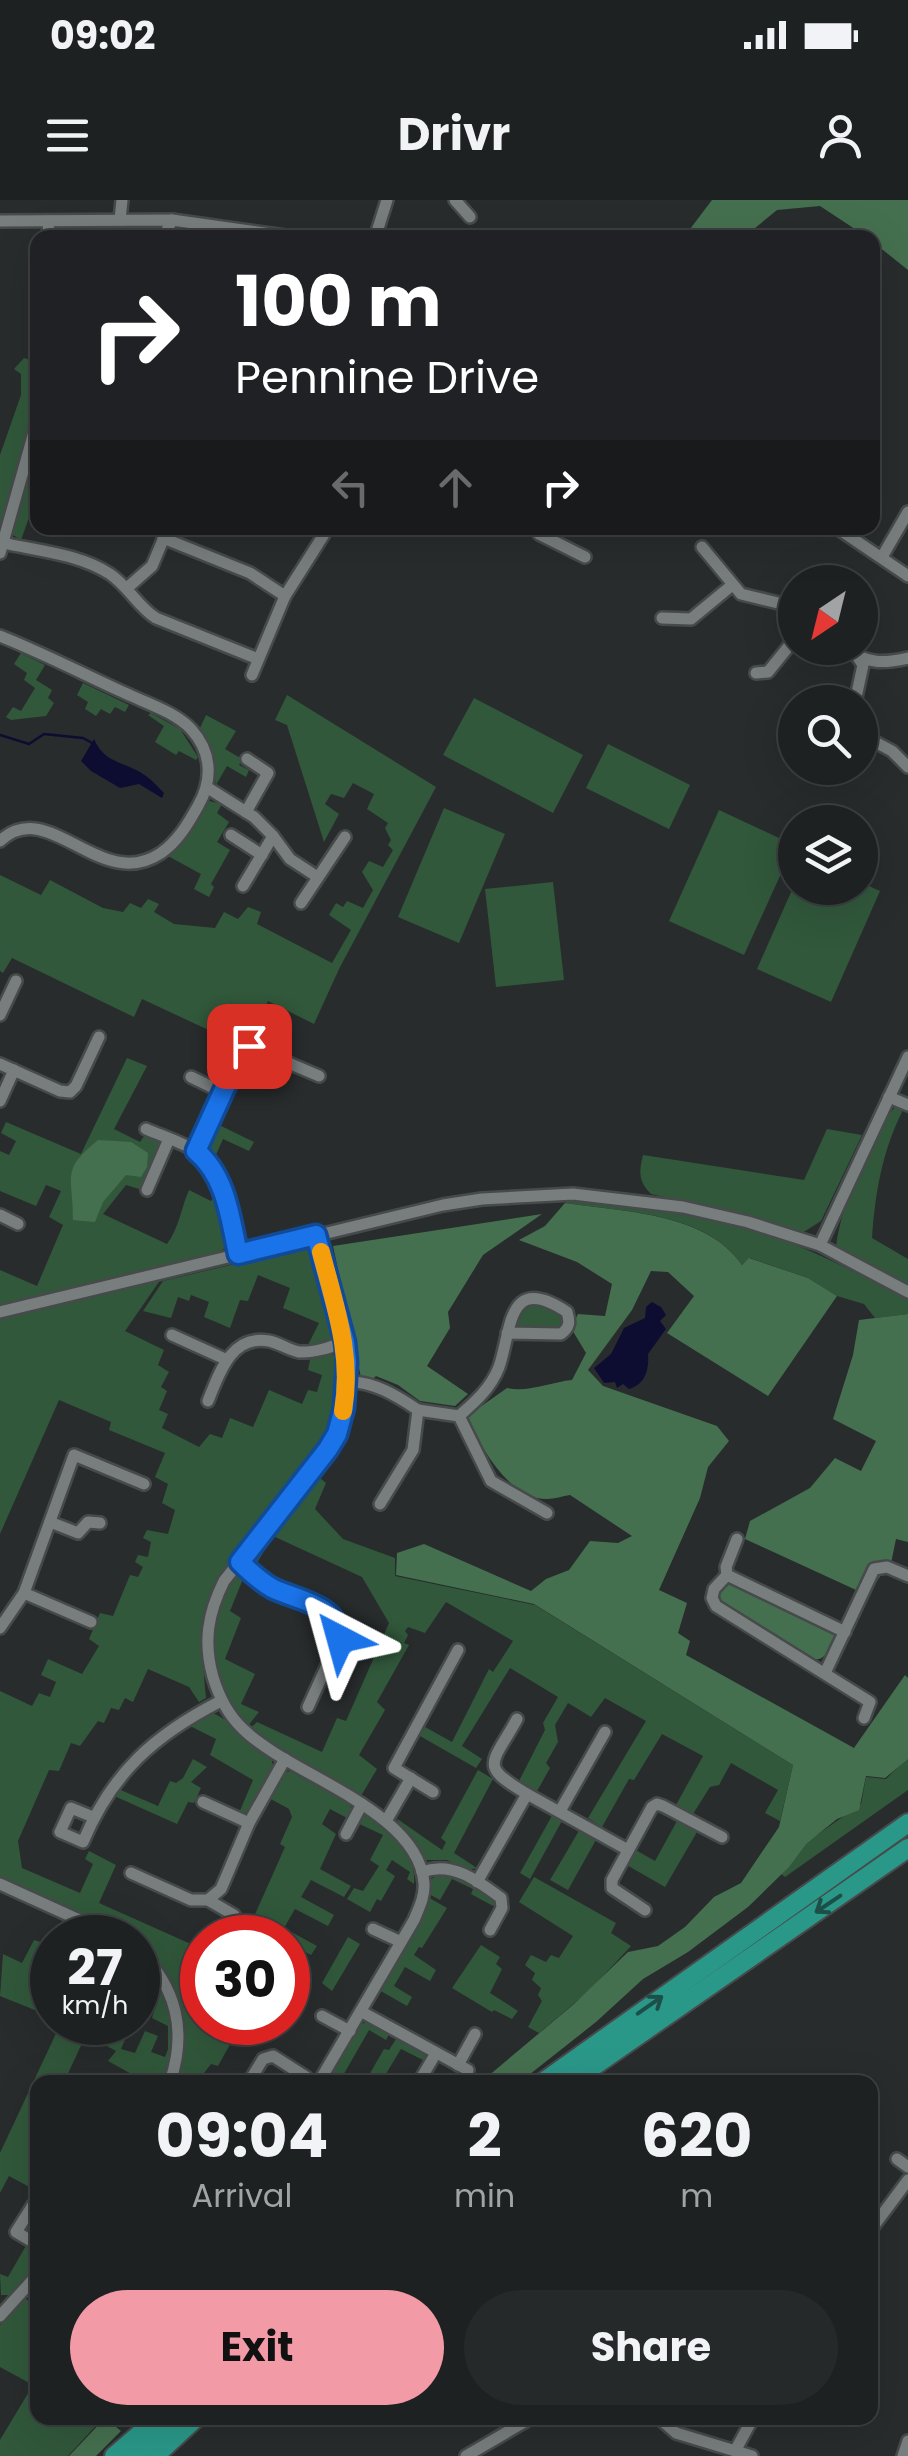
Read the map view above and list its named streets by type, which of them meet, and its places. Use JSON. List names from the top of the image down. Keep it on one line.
{"north":"bottom left","page":{"status":"09:02","header":"Drivr","turn":["100 m","Pennine Drive"],"speed":"27 km/h","limit":"30","eta":["09:04","Arrival","2","min","620","m"],"buttons":["Exit","Share"]}}
